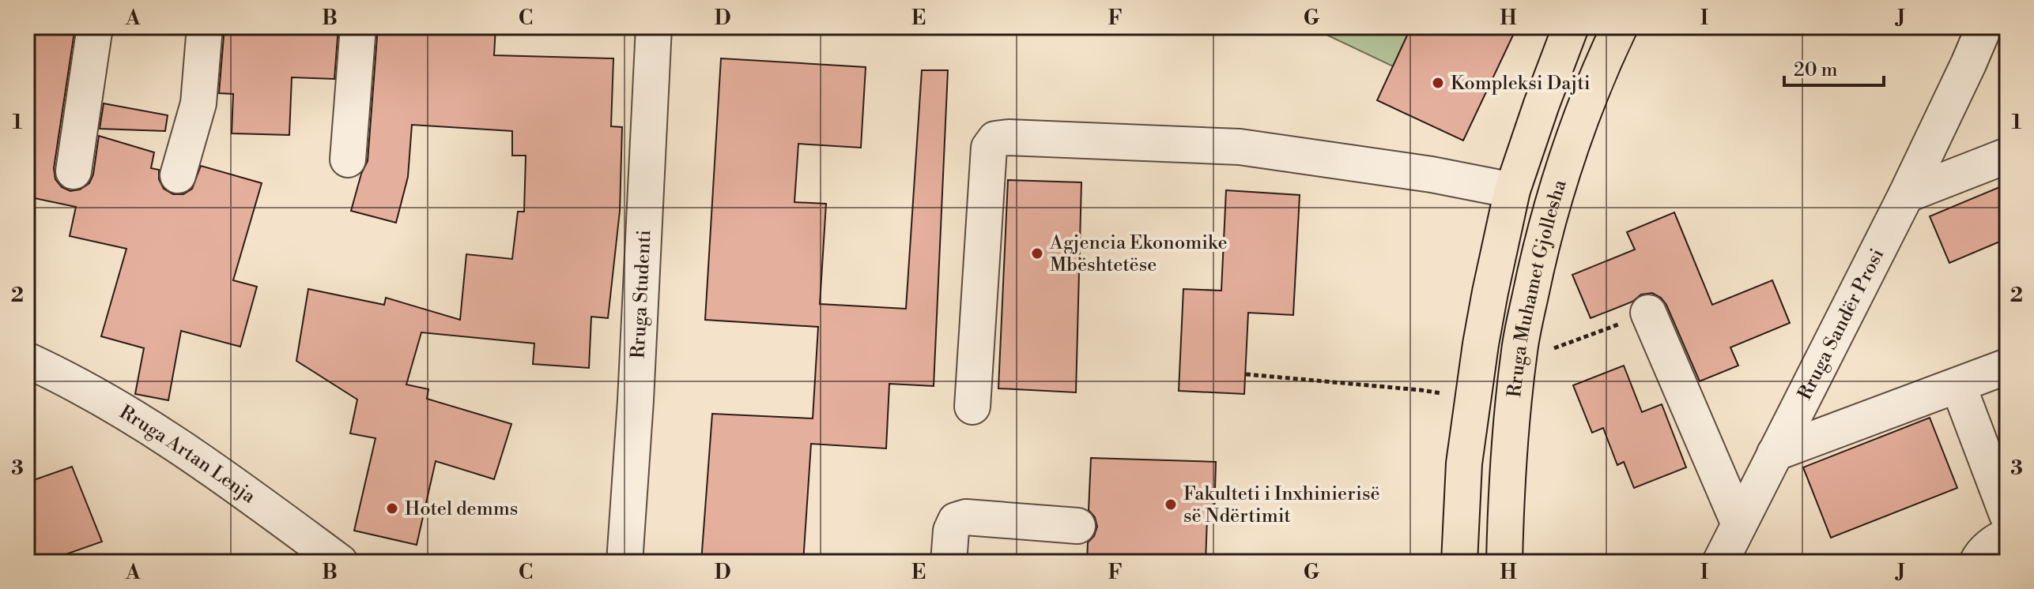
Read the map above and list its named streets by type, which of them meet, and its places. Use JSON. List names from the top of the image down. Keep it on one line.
{"streets":{"main road":["Rruga Muhamet Gjollesha"],"street":["Rruga Studenti","Rruga Sandër Prosi","Rruga Artan Lenja"]},"places":["Kompleksi Dajti","Agjencia Ekonomike Mbështetëse","Fakulteti i Inxhinierisë së Ndërtimit","Hotel demms"],"scale_bar":"20 m","grid":{"columns":["A","B","C","D","E","F","G","H","I","J"],"rows":["1","2","3"]}}
